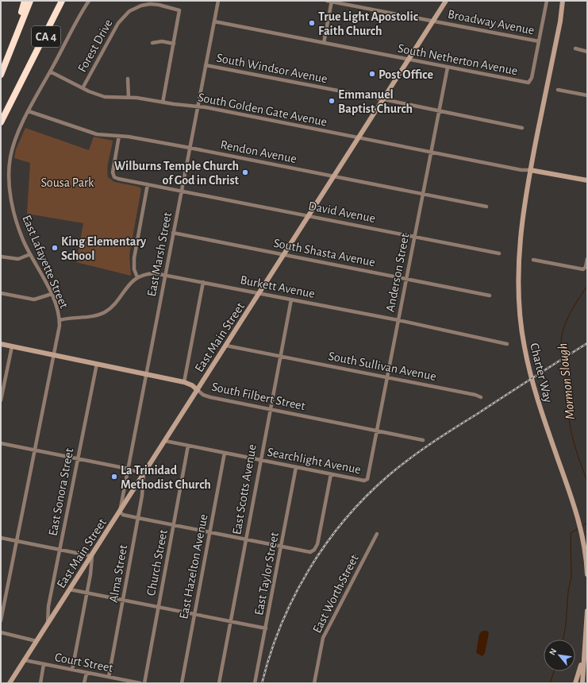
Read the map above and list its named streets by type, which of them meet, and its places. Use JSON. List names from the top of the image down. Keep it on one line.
{"streets":{"highway":["CA 4"],"main road":["South Golden Gate Avenue","East Main Street","Charter Way","South Filbert Street"],"street":["Broadway Avenue","Forest Drive","South Netherton Avenue","South Windsor Avenue","Rendon Avenue","David Avenue","South Shasta Avenue","East Marsh Street","East Lafayette Street","Anderson Street","Burkett Avenue","South Sullivan Avenue","Searchlight Avenue","East Scotts Avenue","East Sonora Street","Church Street","East Hazelton Avenue","Alma Street","East Taylor Street","East Worth Street","Court Street"]},"crossings":[["Broadway Avenue","South Netherton Avenue"],["Broadway Avenue","East Main Street"],["Forest Drive","South Golden Gate Avenue"],["South Netherton Avenue","East Marsh Street"],["South Netherton Avenue","Anderson Street"],["South Netherton Avenue","East Main Street"],["South Windsor Avenue","East Marsh Street"],["South Windsor Avenue","Anderson Street"],["South Windsor Avenue","East Main Street"],["South Golden Gate Avenue","East Marsh Street"],["South Golden Gate Avenue","East Lafayette Street"],["South Golden Gate Avenue","Anderson Street"],["South Golden Gate Avenue","East Main Street"],["South Golden Gate Avenue","Charter Way"],["Rendon Avenue","David Avenue"],["Rendon Avenue","East Marsh Street"],["Rendon Avenue","East Lafayette Street"],["Rendon Avenue","Anderson Street"],["Rendon Avenue","East Main Street"],["David Avenue","East Marsh Street"],["David Avenue","Anderson Street"],["David Avenue","East Main Street"],["South Shasta Avenue","East Marsh Street"],["South Shasta Avenue","Anderson Street"],["South Shasta Avenue","East Main Street"],["East Marsh Street","Burkett Avenue"],["East Marsh Street","East Main Street"],["East Marsh Street","South Filbert Street"],["East Lafayette Street","South Filbert Street"],["Anderson Street","Burkett Avenue"],["Anderson Street","South Sullivan Avenue"],["Anderson Street","South Filbert Street"],["Anderson Street","Searchlight Avenue"],["Burkett Avenue","East Main Street"],["Burkett Avenue","East Scotts Avenue"],["East Main Street","South Sullivan Avenue"],["East Main Street","South Filbert Street"],["East Main Street","Searchlight Avenue"],["East Main Street","East Sonora Street"],["East Main Street","Alma Street"],["East Main Street","Court Street"],["South Sullivan Avenue","East Scotts Avenue"],["South Filbert Street","East Scotts Avenue"],["South Filbert Street","East Sonora Street"],["Searchlight Avenue","East Scotts Avenue"],["Searchlight Avenue","Church Street"],["Searchlight Avenue","East Hazelton Avenue"],["Searchlight Avenue","East Taylor Street"],["Alma Street","Court Street"]],"water":["Mormon Slough"],"parks":["Sousa Park"],"places":["True Light Apostolic Faith Church","Post Office","Emmanuel Baptist Church","Wilburns Temple Church of God in Christ","King Elementary School","La Trinidad Methodist Church"],"north":"top left"}
